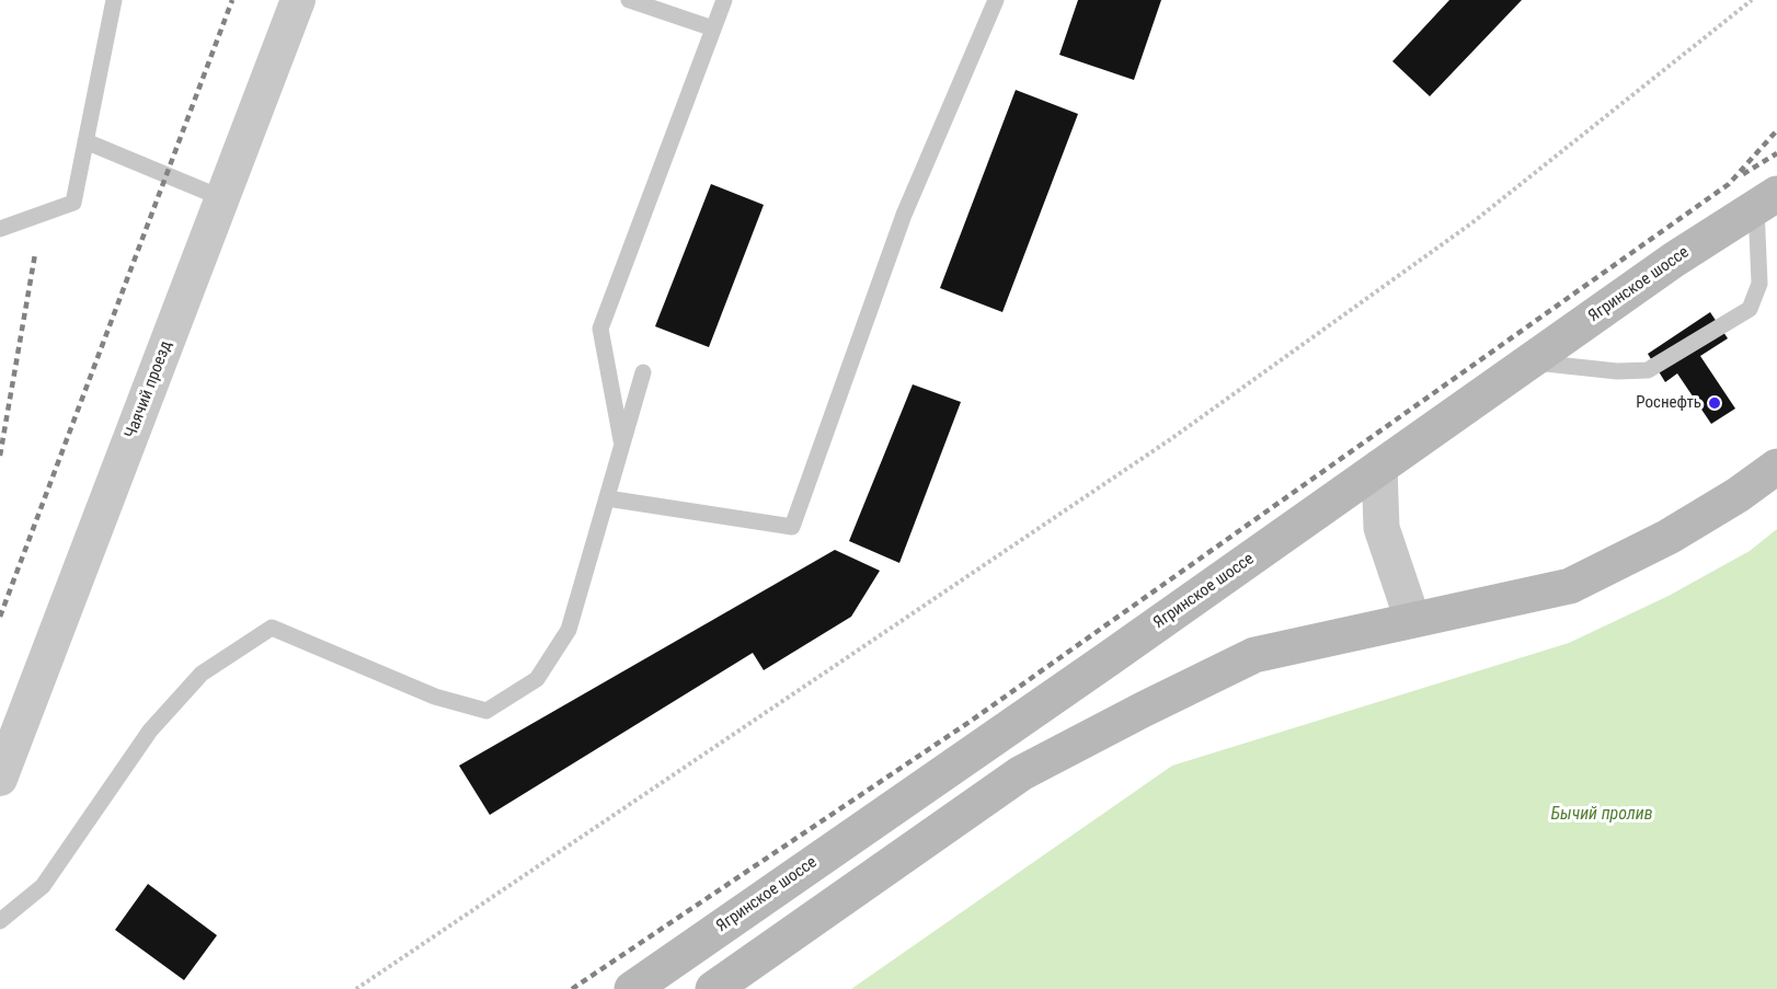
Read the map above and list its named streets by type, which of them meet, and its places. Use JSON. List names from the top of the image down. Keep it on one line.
{"streets":{"main road":["Ягринское шоссе"],"street":["Чаячий проезд"]},"water":["Бычий пролив"],"places":["Роснефть"]}
